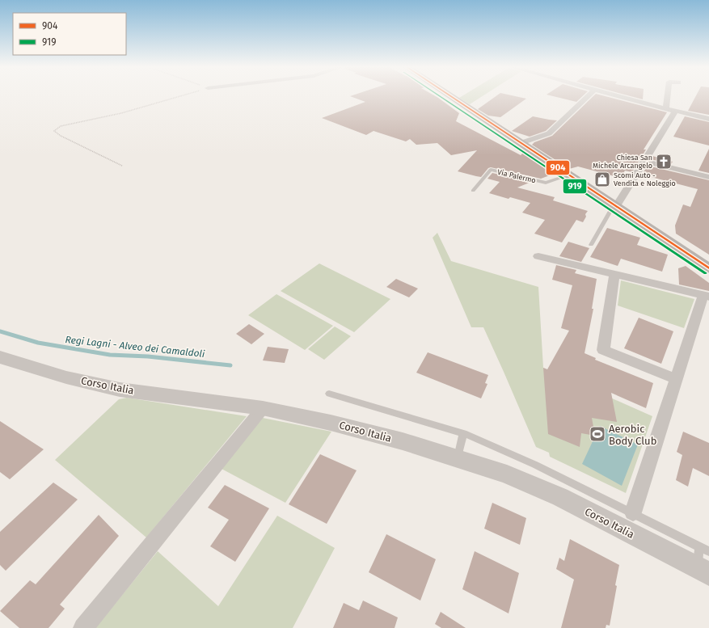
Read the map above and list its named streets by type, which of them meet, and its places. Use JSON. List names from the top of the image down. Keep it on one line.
{"streets":{"street":["Corso Italia"],"lane":["Via Palermo"]},"water":["Regi Lagni - Alveo dei Camaldoli"],"places":{"church":["Chiesa San Michele Arcangelo"],"shop":["Scomi Auto - Vendita e Noleggio"],"sports":["Aerobic Body Club"]},"lines":["transit line 904","transit line 919"],"legend":["904","919"]}
